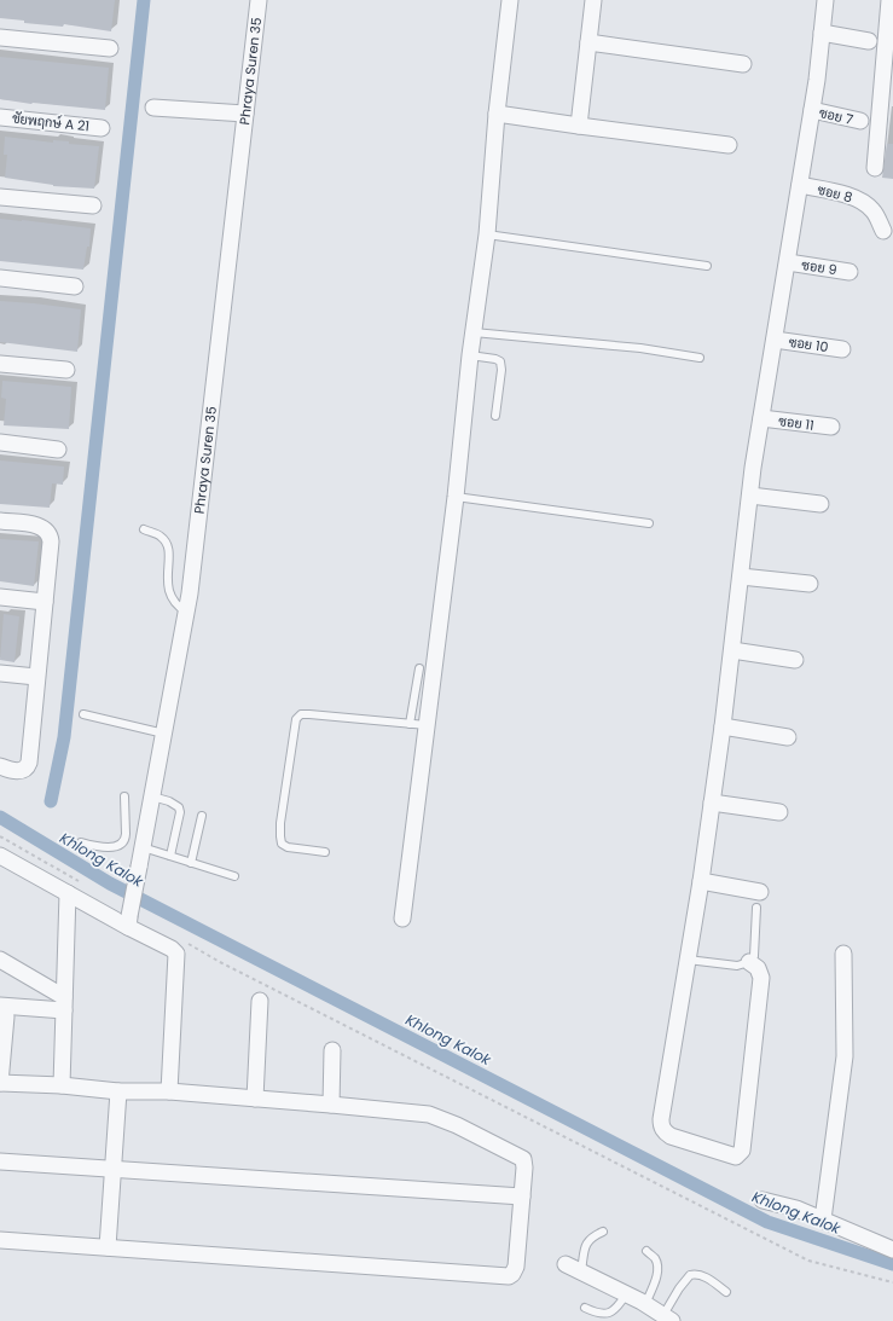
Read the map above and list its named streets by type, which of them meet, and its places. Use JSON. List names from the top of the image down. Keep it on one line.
{"streets":{"street":["Phraya Suren 35","ซอย 7","ชัยพฤกษ์ A 21","ซอย 8","ซอย 9","ซอย 10","ซอย 11"]},"water":["Khlong Kalok"]}
